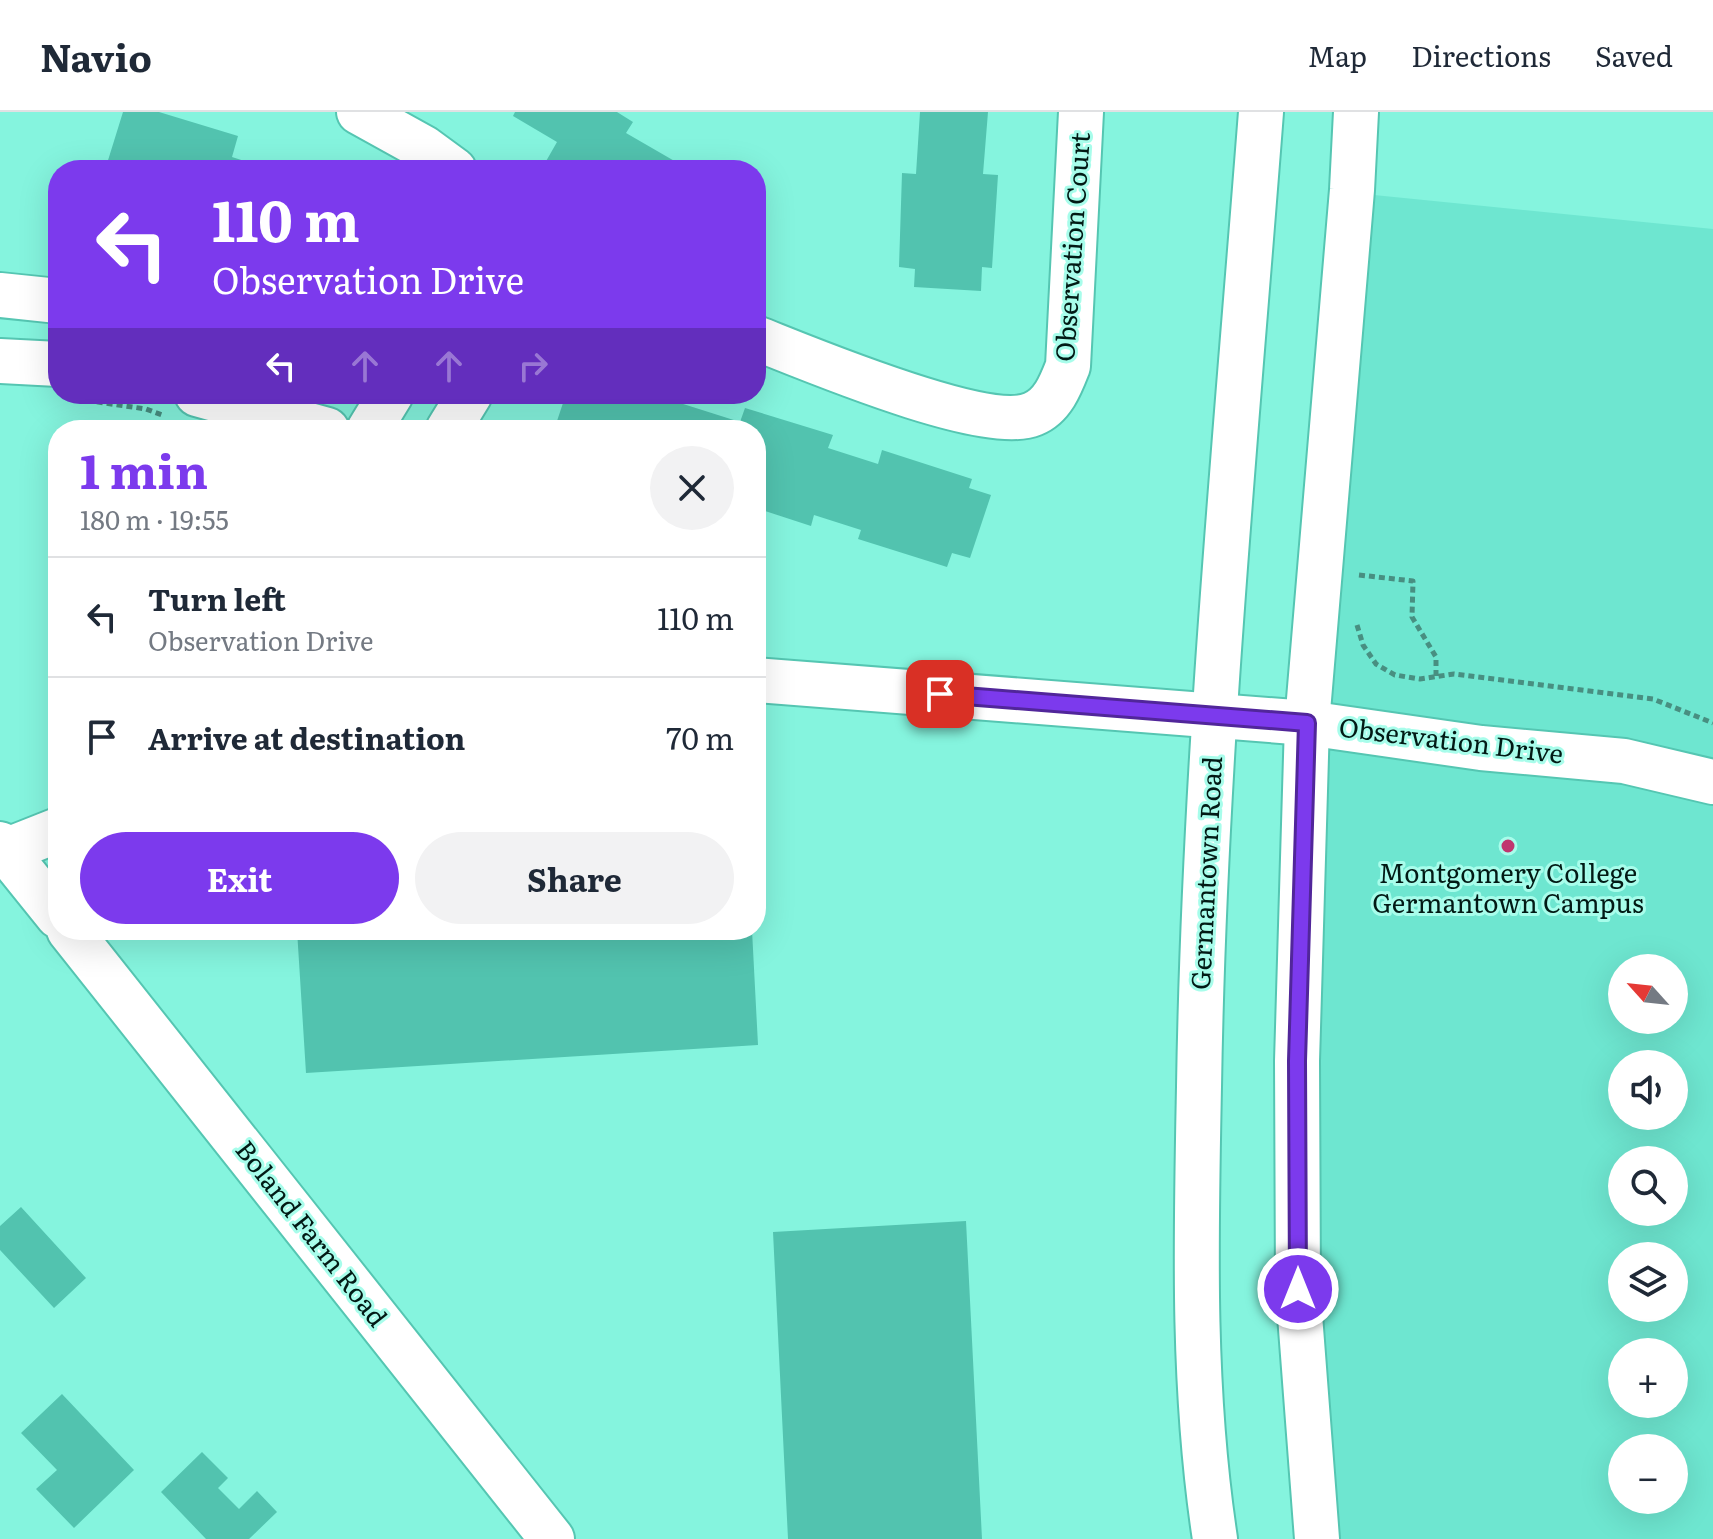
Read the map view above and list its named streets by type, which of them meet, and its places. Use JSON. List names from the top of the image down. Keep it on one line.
{"streets":{"street":["Observation Court","Observation Drive","Germantown Road","Boland Farm Road"]},"crossings":[["Observation Drive","Germantown Road"]],"places":["Montgomery College Germantown Campus"],"north":"top left","page":{"header":"Navio","nav":["Map","Directions","Saved"],"turn":["110 m","Observation Drive"],"heading":["1 min","180 m · 19:55"],"list":[{"name":"Turn left","note":"Observation Drive","value":"110 m"},{"name":"Arrive at destination","value":"70 m"}],"buttons":["Exit","Share"],"map_buttons":["+","−"]}}
